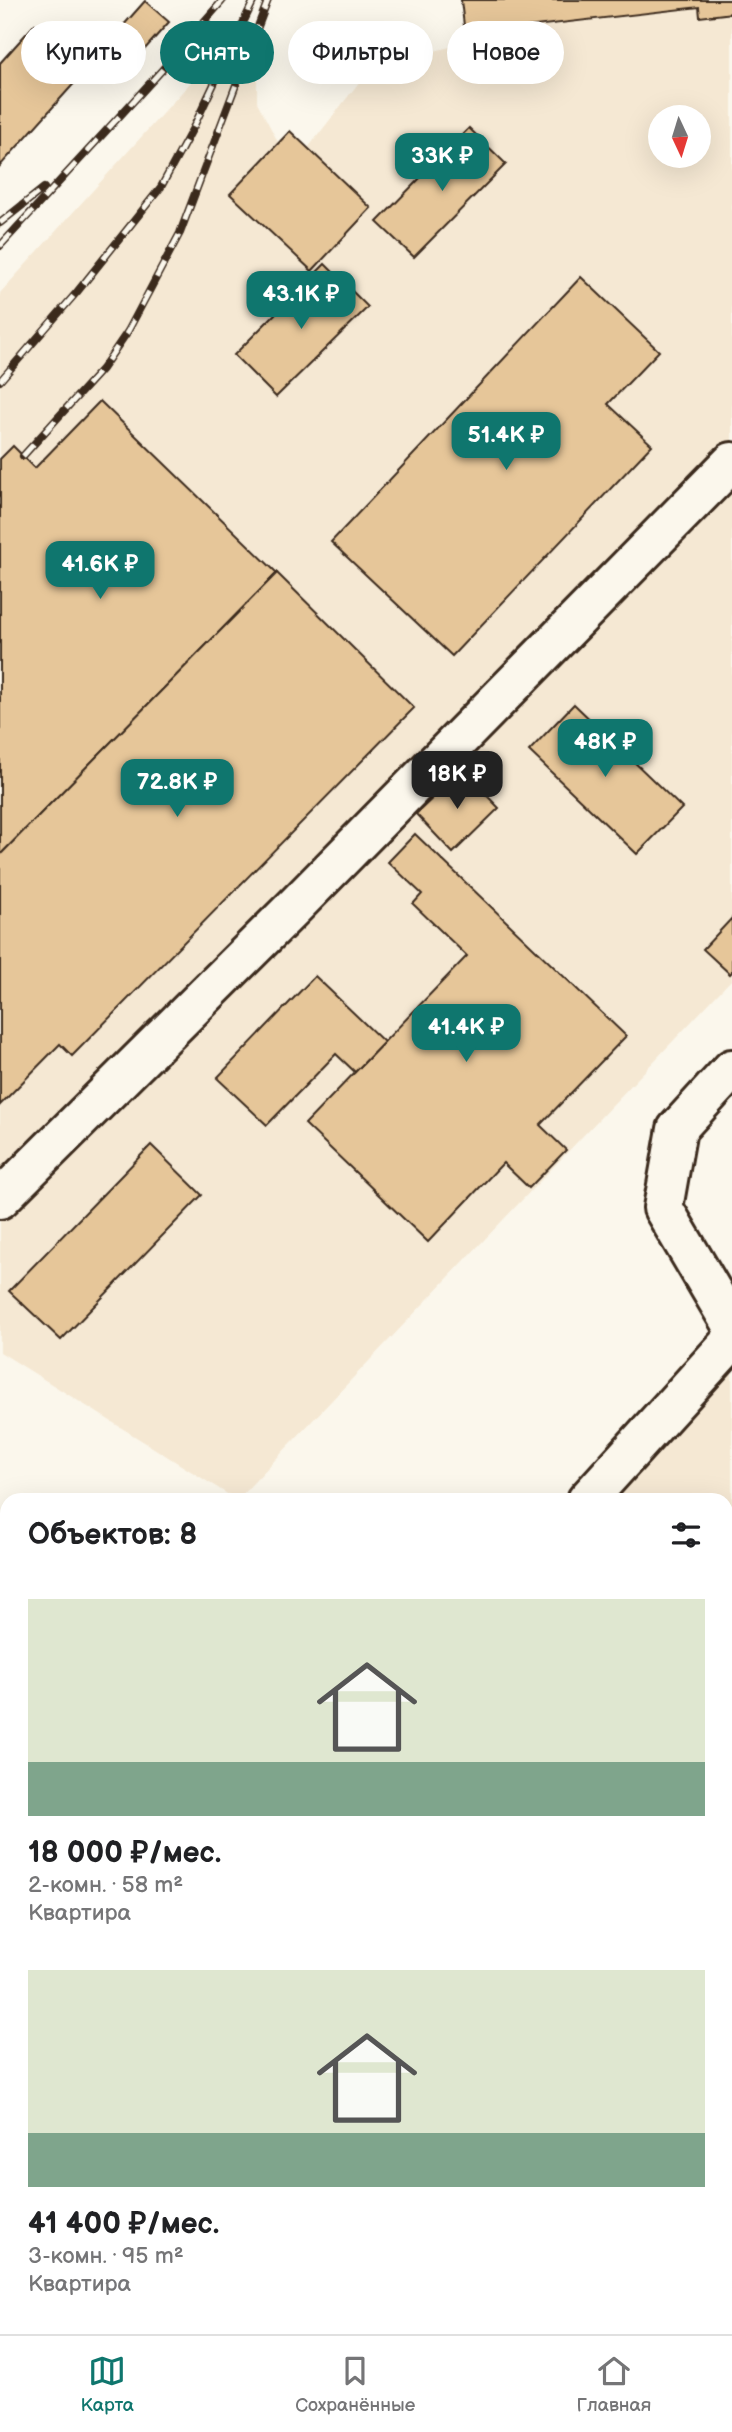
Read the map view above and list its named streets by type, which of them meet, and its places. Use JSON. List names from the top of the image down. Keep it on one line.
{"north":"bottom","page":{"chip":["Купить","Снять","Фильтры","Новое"],"price":["33K ₽","43.1K ₽","51.4K ₽","41.6K ₽","48K ₽","18K ₽","72.8K ₽","41.4K ₽"],"heading":"Объектов: 8","list":[{"name":"18 000 ₽/мес.","note":"2-комн. · 58 m² · Квартира"},{"name":"41 400 ₽/мес.","note":"3-комн. · 95 m² · Квартира"}],"tabs":["Карта","Сохранённые","Главная"]}}
